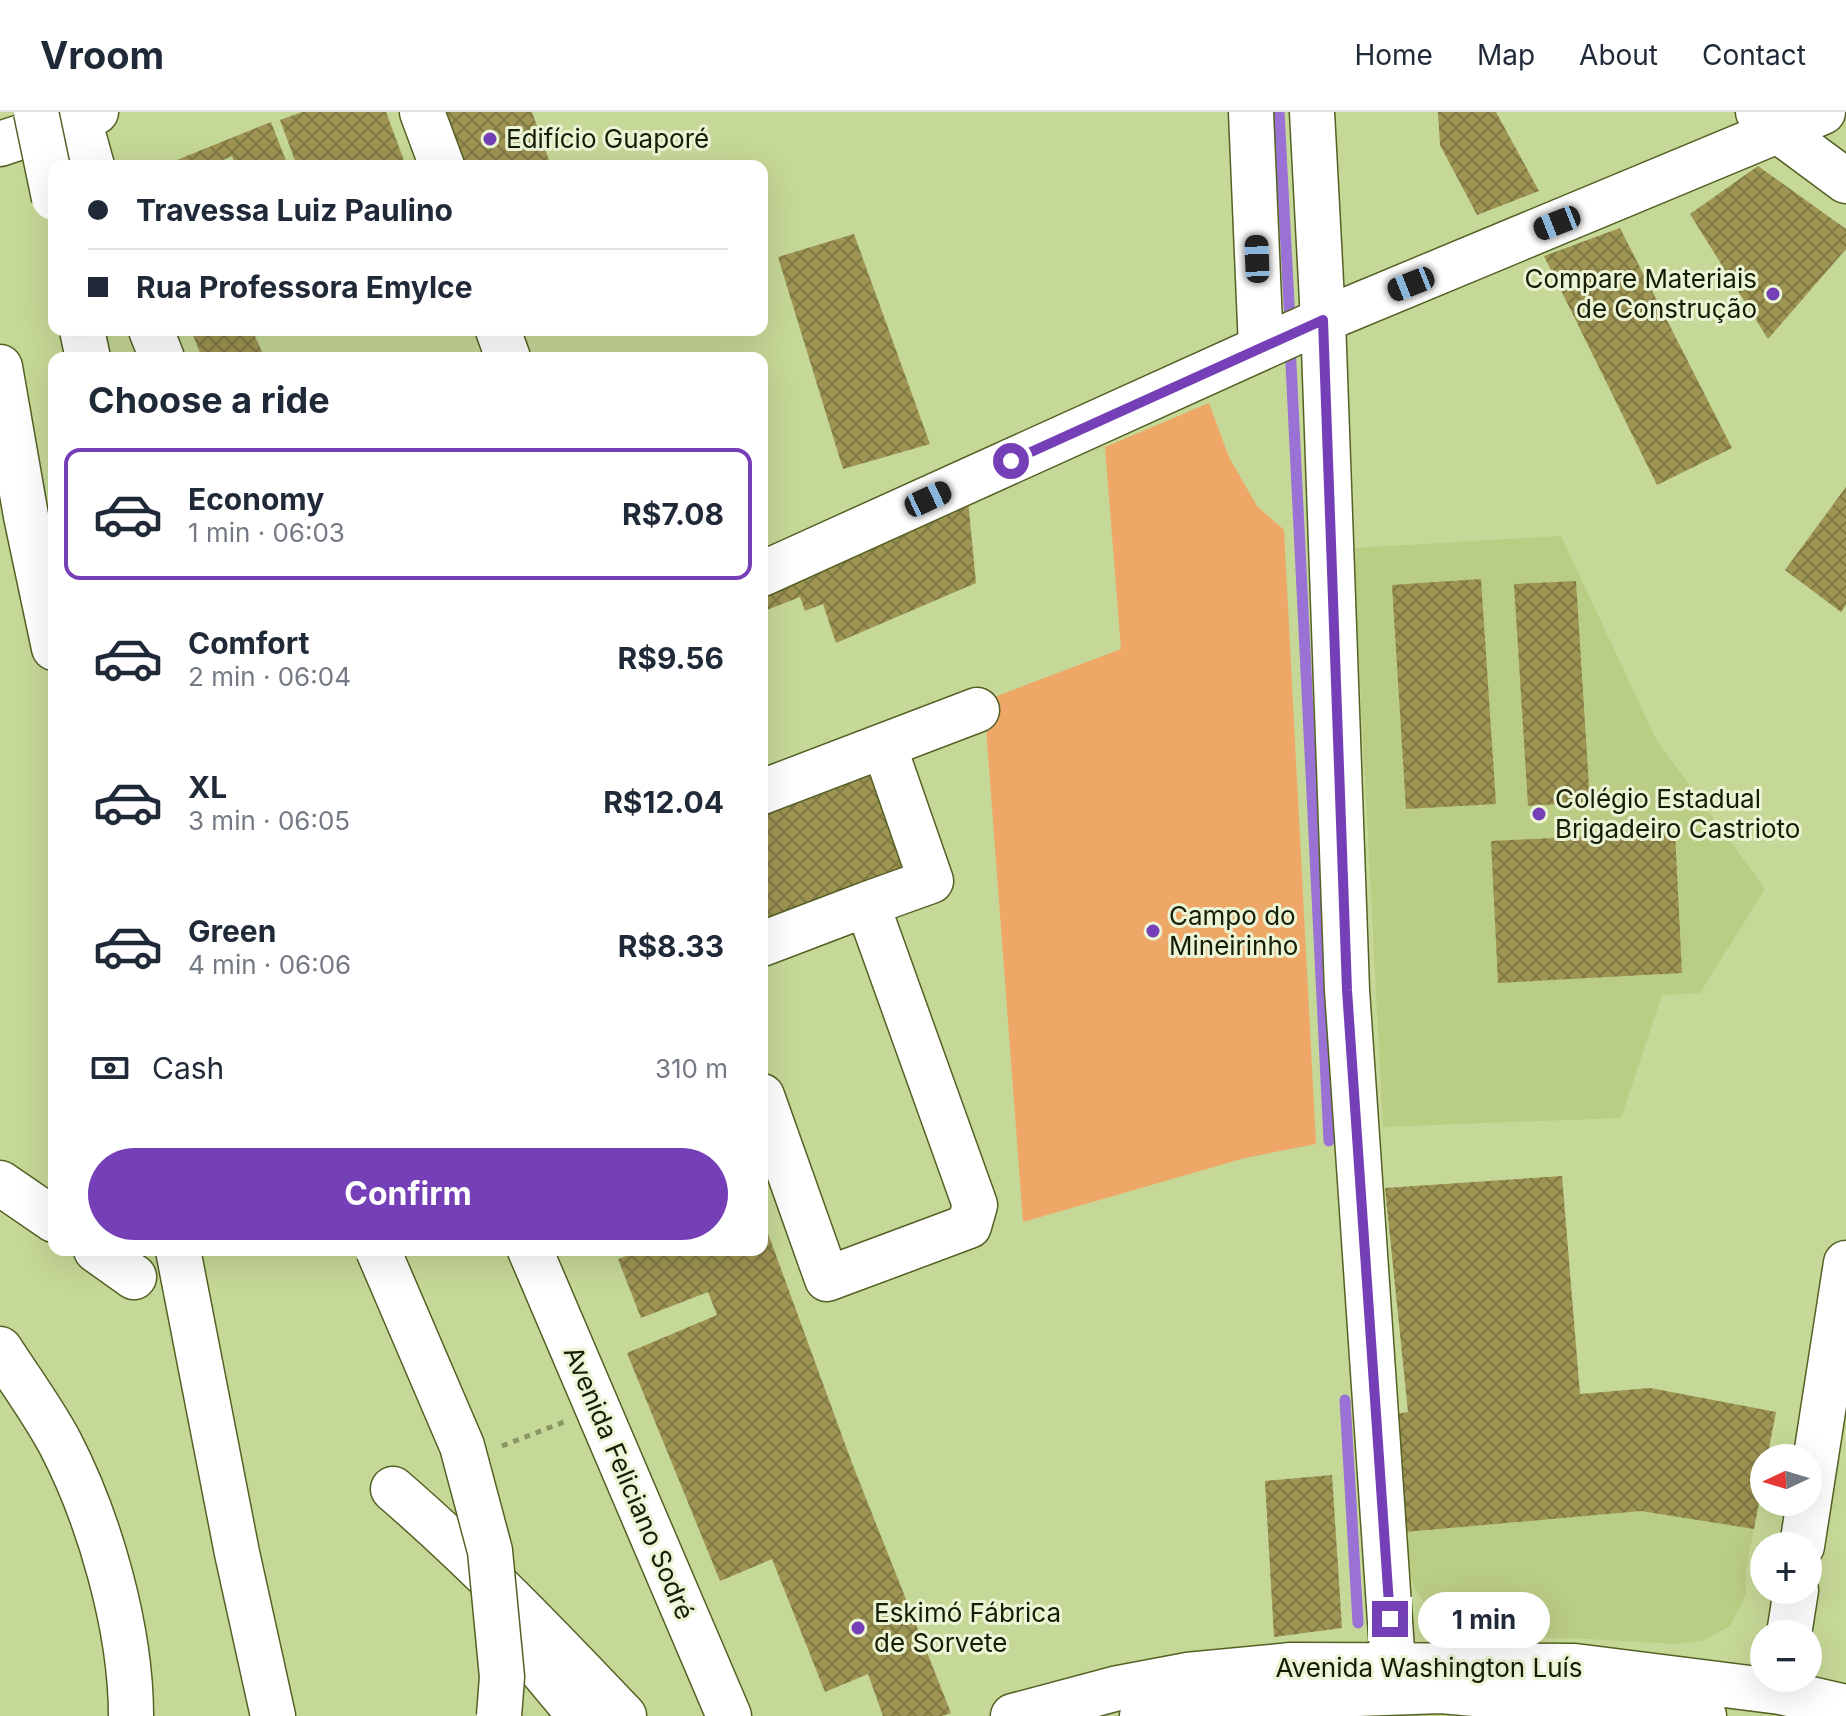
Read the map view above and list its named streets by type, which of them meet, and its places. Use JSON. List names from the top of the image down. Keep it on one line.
{"streets":{"main road":["Avenida Feliciano Sodré","Avenida Washington Luís"]},"places":["Edifício Guaporé","Compare Materiais de Construção","Colégio Estadual Brigadeiro Castrioto","Campo do Mineirinho","Eskimó Fábrica de Sorvete"],"north":"left","page":{"header":"Vroom","nav":["Home","Map","About","Contact"],"banner":["Travessa Luiz Paulino","Rua Professora Emylce"],"heading":"Choose a ride","list":[{"name":"Economy","note":"1 min · 06:03","value":"R$7.08"},{"name":"Comfort","note":"2 min · 06:04","value":"R$9.56"},{"name":"XL","note":"3 min · 06:05","value":"R$12.04"},{"name":"Green","note":"4 min · 06:06","value":"R$8.33"}],"pay":["Cash","310 m"],"buttons":"Confirm","map_buttons":["+","−"],"bubble":"1 min"}}
